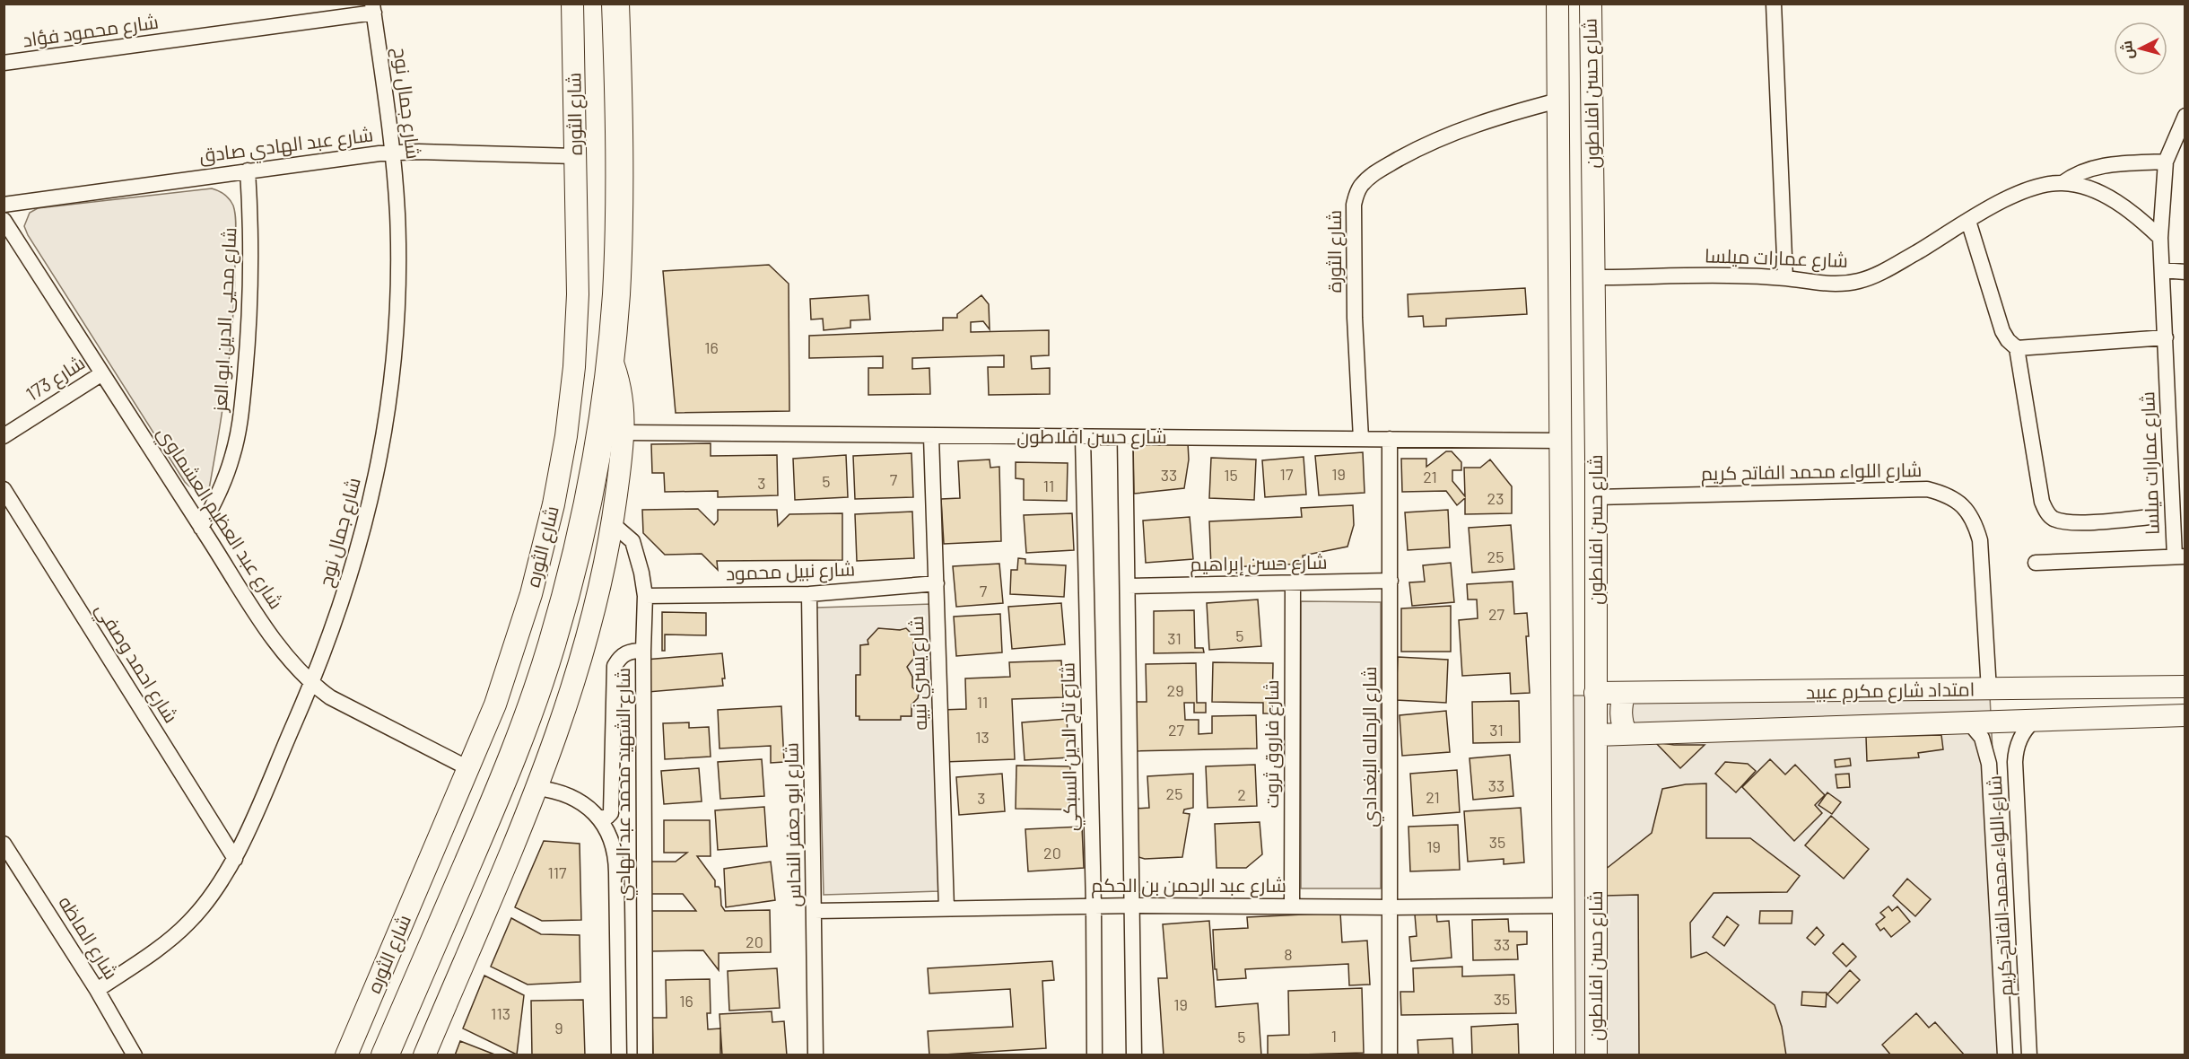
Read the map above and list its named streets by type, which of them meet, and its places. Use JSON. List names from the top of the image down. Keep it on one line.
{"streets":{"highway":["شارع الثوره"],"street":["شارع محمود فؤاد","شارع حسن افلاطون","شارع جمال نوح","شارع عبد الهادي صادق","شارع الثورة","شارع عمارات ميلسا","شارع محيى الدين ابو العز","شارع 173","شارع اللواء محمد الفاتح كريم","شارع عبد العظيم العشماوي","شارع حسن إبراهيم","شارع نبيل محمود","شارع احمد وصفي","شارع يسري نبيه","امتداد شارع مكرم عبيد","شارع فاروق ثروت","شارع تاج الدين السبكي","شارع الرحاله البغدادي","شارع الشهيد محمد عبد الهادي","شارع ابو جعفر النحاس","شارع عبد الرحمن بن الحكم","شارع الماظه"]},"crossings":[["شارع محمود فؤاد","شارع جمال نوح"],["شارع حسن افلاطون","شارع الثوره"],["شارع حسن افلاطون","شارع الثورة"],["شارع حسن افلاطون","شارع عمارات ميلسا"],["شارع حسن افلاطون","شارع اللواء محمد الفاتح كريم"],["شارع حسن افلاطون","شارع يسري نبيه"],["شارع حسن افلاطون","امتداد شارع مكرم عبيد"],["شارع حسن افلاطون","شارع تاج الدين السبكي"],["شارع حسن افلاطون","شارع الرحاله البغدادي"],["شارع حسن افلاطون","شارع عبد الرحمن بن الحكم"],["شارع جمال نوح","شارع عبد الهادي صادق"],["شارع جمال نوح","شارع عبد العظيم العشماوي"],["شارع جمال نوح","شارع احمد وصفي"],["شارع جمال نوح","شارع الماظه"],["شارع الثوره","شارع عبد الهادي صادق"],["شارع الثوره","شارع عبد العظيم العشماوي"],["شارع الثوره","شارع الشهيد محمد عبد الهادي"],["شارع عبد الهادي صادق","شارع محيى الدين ابو العز"],["شارع محيى الدين ابو العز","شارع عبد العظيم العشماوي"],["شارع 173","شارع عبد العظيم العشماوي"],["شارع اللواء محمد الفاتح كريم","امتداد شارع مكرم عبيد"],["شارع حسن إبراهيم","شارع فاروق ثروت"],["شارع حسن إبراهيم","شارع الرحاله البغدادي"],["شارع نبيل محمود","شارع يسري نبيه"],["شارع نبيل محمود","شارع الشهيد محمد عبد الهادي"],["شارع نبيل محمود","شارع ابو جعفر النحاس"],["شارع يسري نبيه","شارع عبد الرحمن بن الحكم"],["شارع فاروق ثروت","شارع عبد الرحمن بن الحكم"],["شارع تاج الدين السبكي","شارع عبد الرحمن بن الحكم"],["شارع الرحاله البغدادي","شارع عبد الرحمن بن الحكم"],["شارع ابو جعفر النحاس","شارع عبد الرحمن بن الحكم"]],"house_numbers":["16","17","19","33","15","21","7","5","3","11","23","25","7","27","5","31","29","11","27","31","13","33","25","2","21","3","35","19","20","117","20","33","8","35","16","19","113","9","1","5"],"north":"left"}
